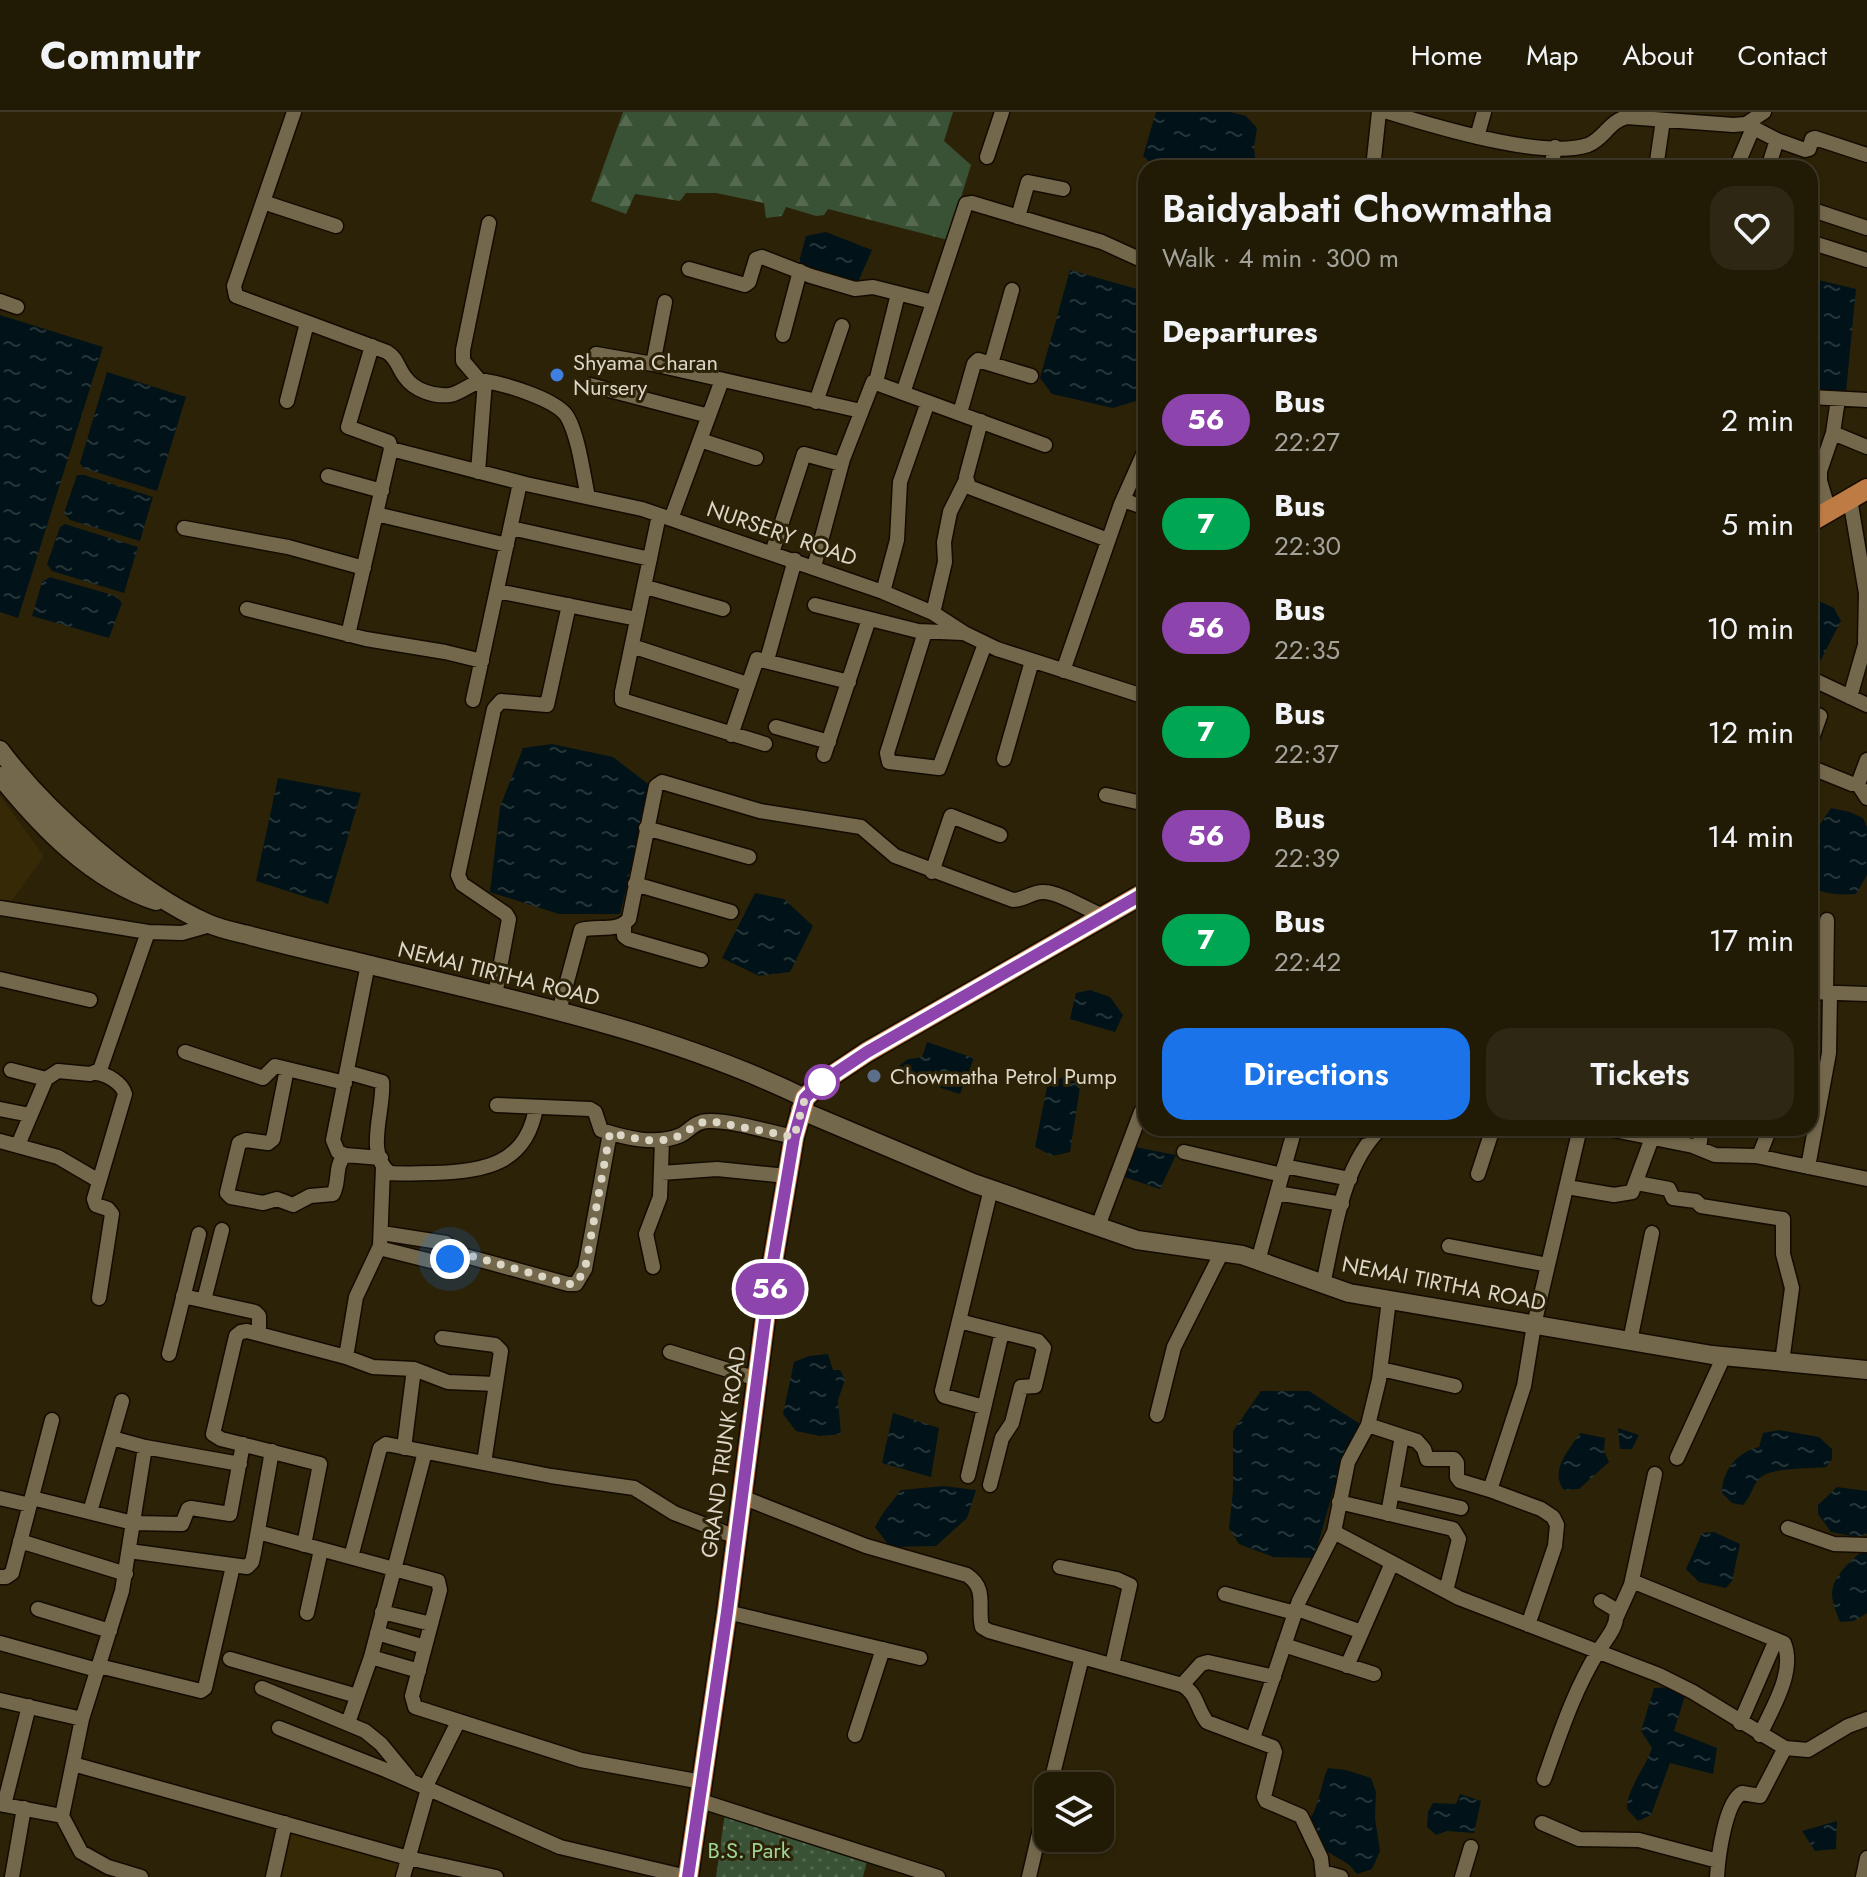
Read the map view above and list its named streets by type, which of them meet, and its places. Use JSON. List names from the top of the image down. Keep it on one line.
{"streets":{"main road":["GRAND TRUNK ROAD"],"street":["NURSERY ROAD","NEMAI TIRTHA ROAD"]},"crossings":[["NEMAI TIRTHA ROAD","GRAND TRUNK ROAD"]],"parks":["B.S. Park"],"places":["Shyama Charan Nursery","Chowmatha Petrol Pump"],"lines":["bus line 56"],"page":{"header":"Commutr","nav":["Home","Map","About","Contact"],"on_map":"56","heading":[["Baidyabati Chowmatha","Walk · 4 min · 300 m"],"Departures"],"list":[{"mark":"56","name":"Bus","note":"22:27","value":"2 min"},{"mark":"7","name":"Bus","note":"22:30","value":"5 min"},{"mark":"56","name":"Bus","note":"22:35","value":"10 min"},{"mark":"7","name":"Bus","note":"22:37","value":"12 min"},{"mark":"56","name":"Bus","note":"22:39","value":"14 min"},{"mark":"7","name":"Bus","note":"22:42","value":"17 min"}],"buttons":["Directions","Tickets"]}}
